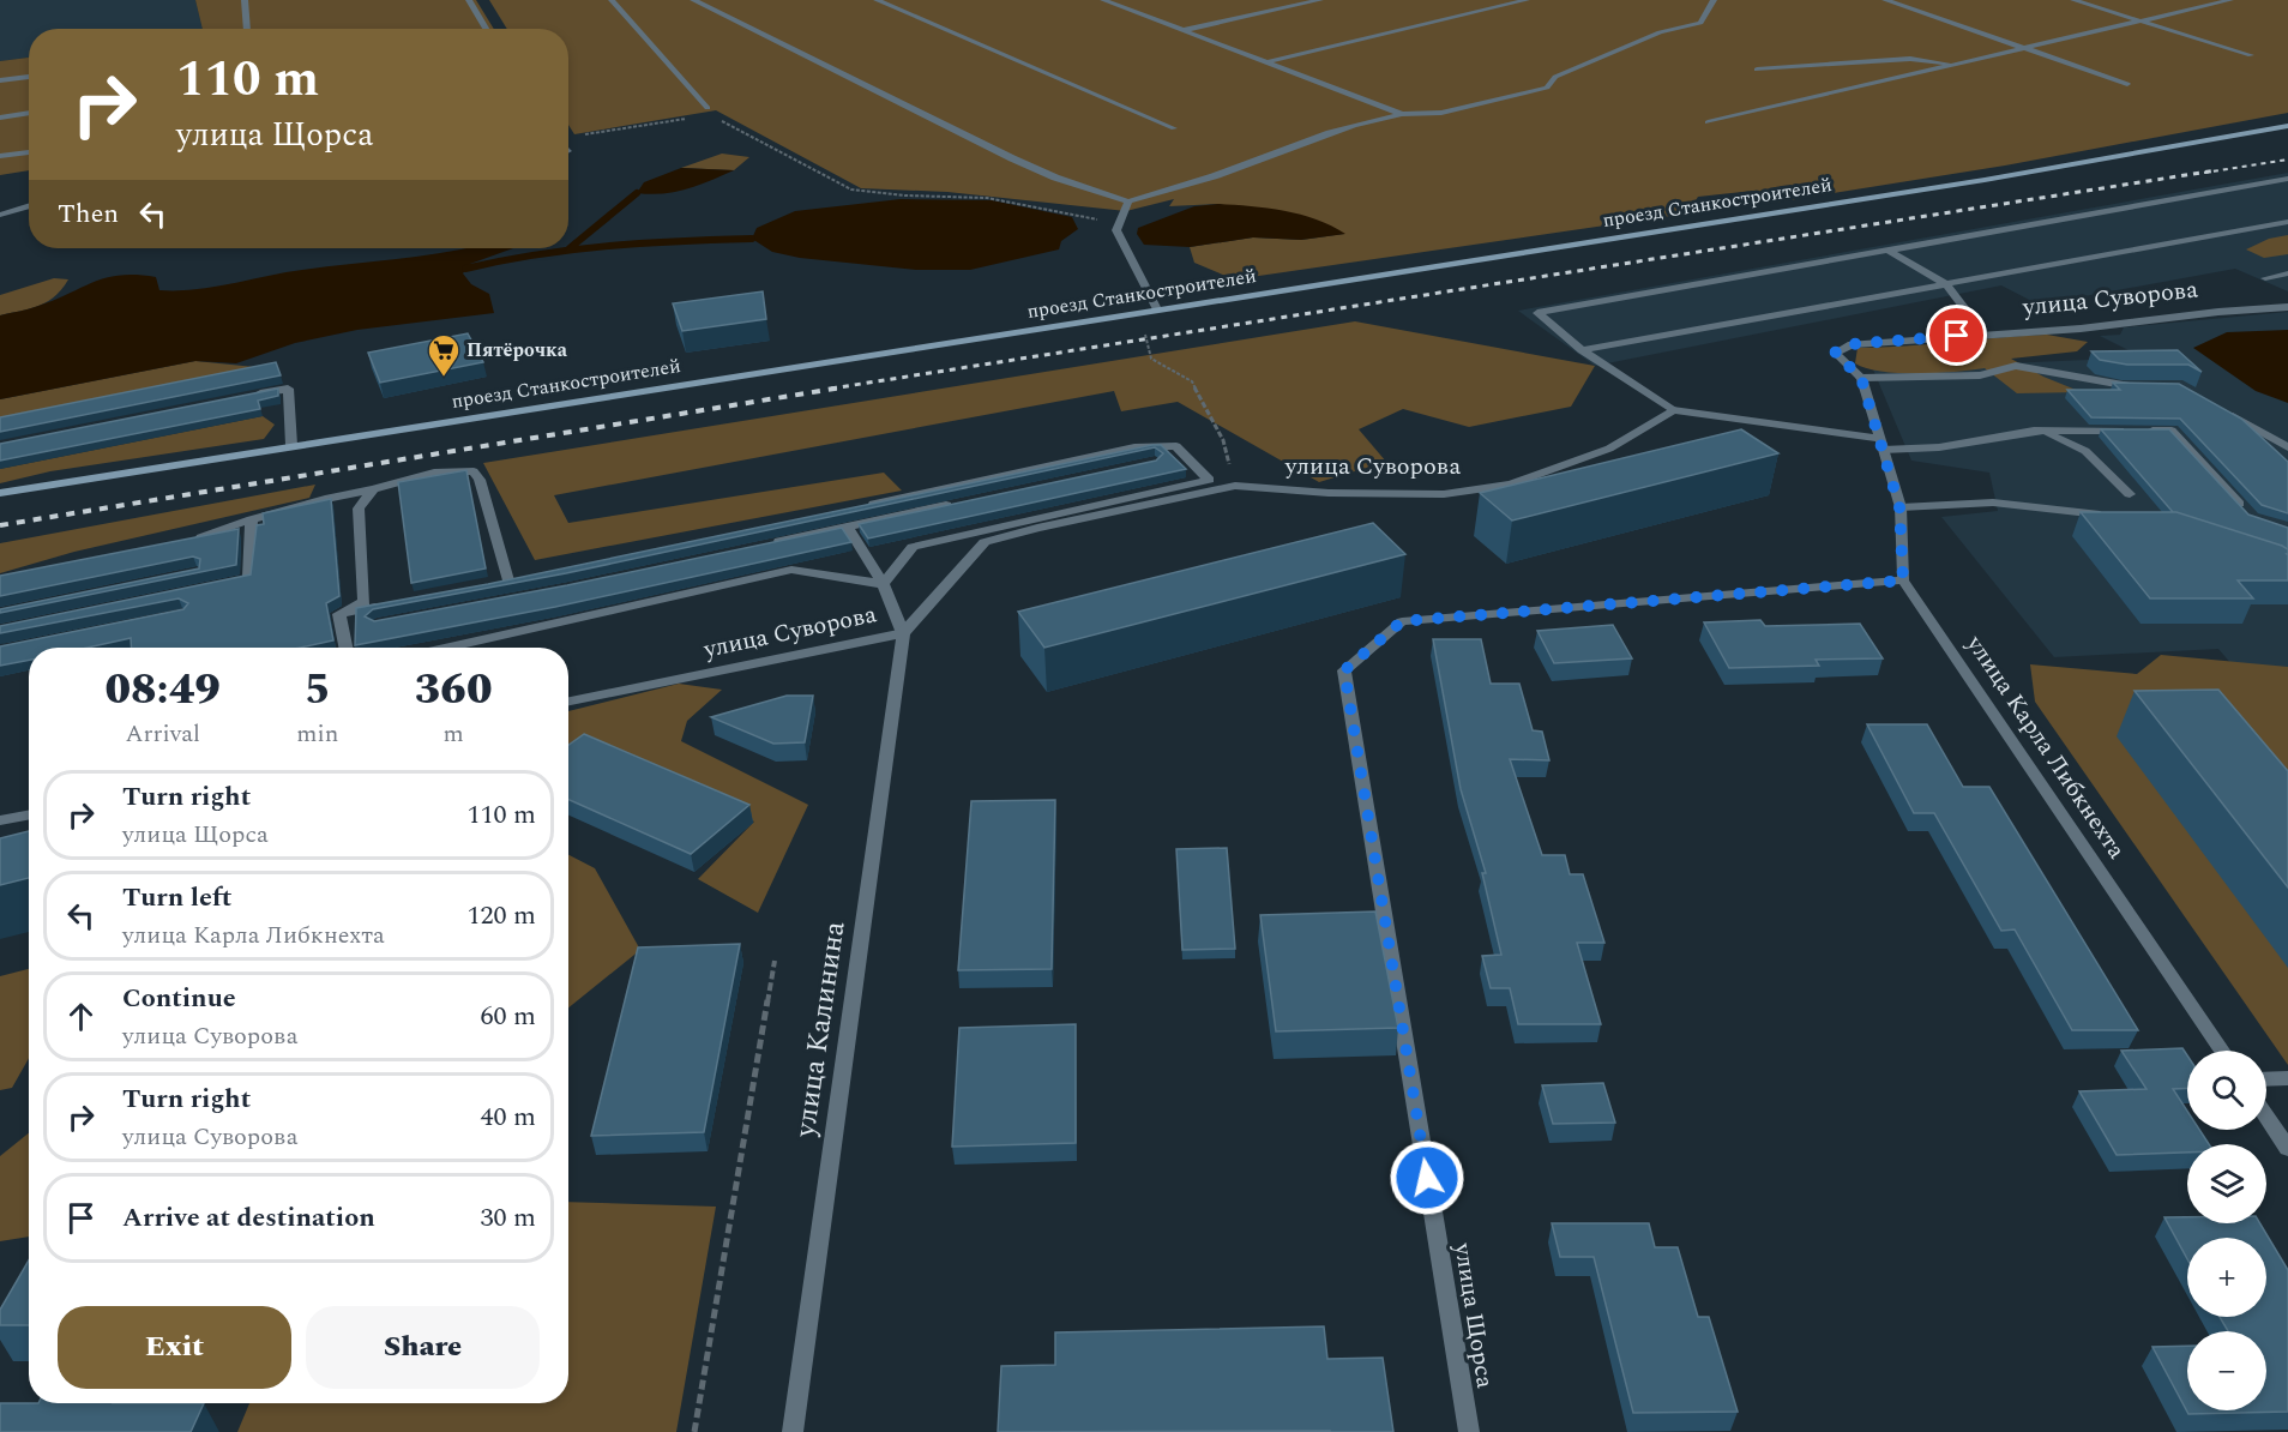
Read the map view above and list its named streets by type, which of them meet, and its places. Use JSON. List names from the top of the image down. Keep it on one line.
{"streets":{"main road":["проезд Станкостроителей"],"street":["улица Суворова","улица Карла Либкнехта","улица Калинина","улица Щорса"]},"crossings":[["улица Суворова","улица Калинина"],["улица Карла Либкнехта","улица Щорса"]],"places":{"supermarket":["Пятёрочка"]},"page":{"turn":["110 m","улица Щорса"],"then":"Then","eta":["08:49","Arrival","5","min","360","m"],"list":[{"name":"Turn right","note":"улица Щорса","value":"110 m"},{"name":"Turn left","note":"улица Карла Либкнехта","value":"120 m"},{"name":"Continue","note":"улица Суворова","value":"60 m"},{"name":"Turn right","note":"улица Суворова","value":"40 m"},{"name":"Arrive at destination","value":"30 m"}],"map_buttons":["+","−"],"buttons":["Exit","Share"]}}
